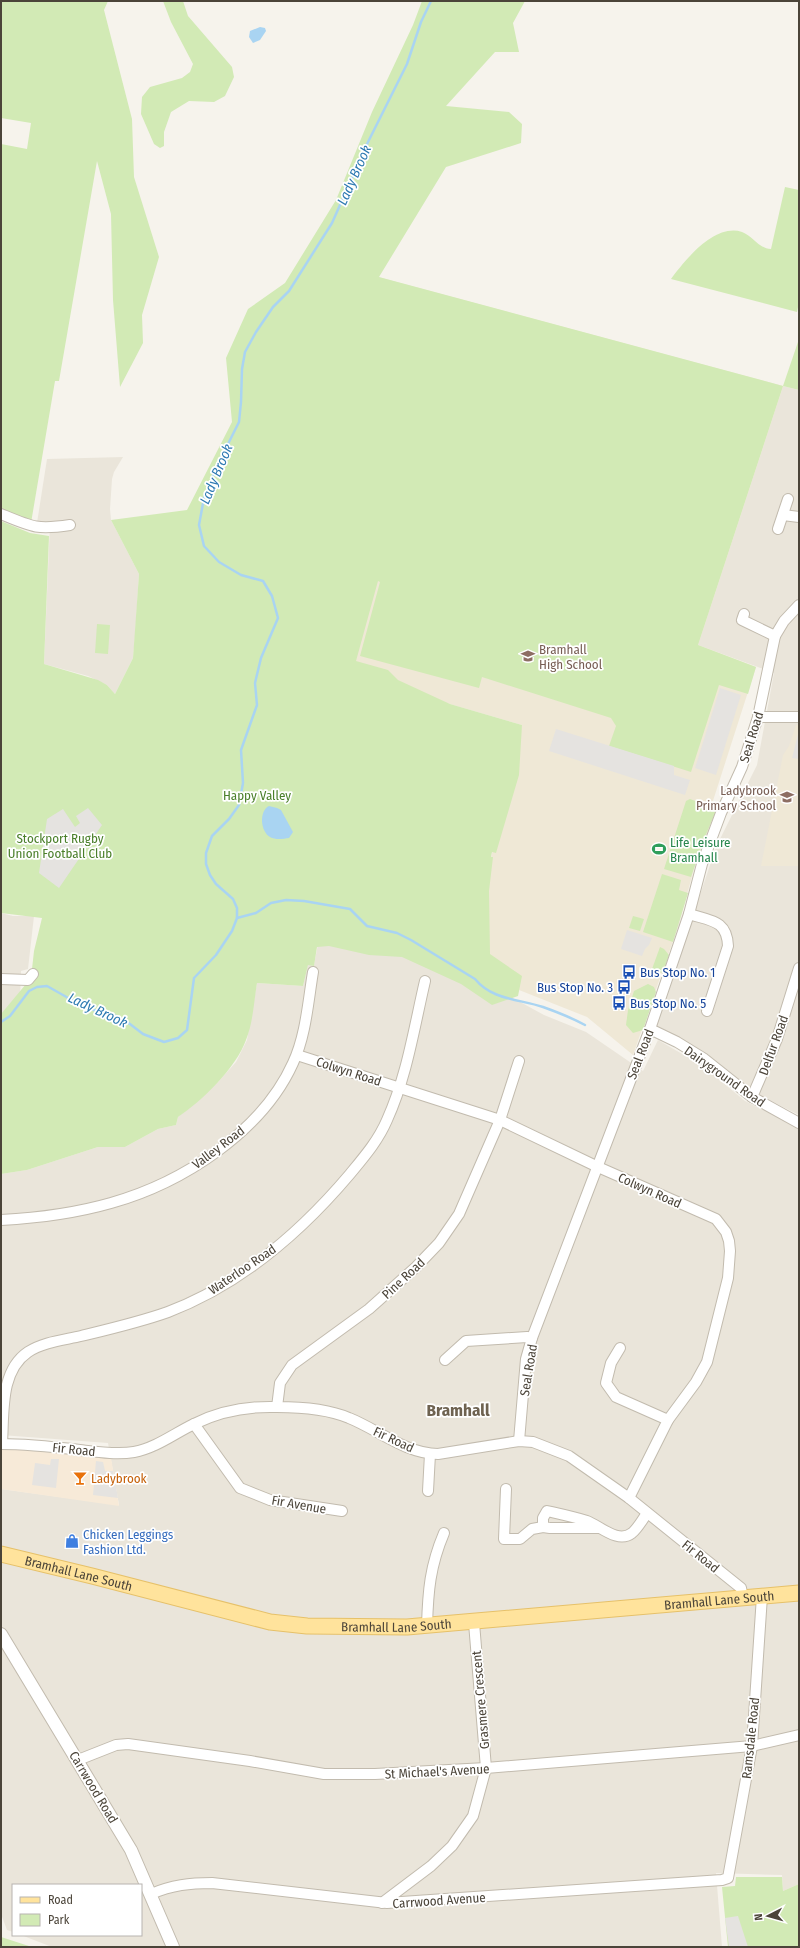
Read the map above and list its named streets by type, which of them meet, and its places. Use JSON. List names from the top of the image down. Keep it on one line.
{"streets":{"main road":["Bramhall Lane South"],"street":["Seal Road","Delfur Road","Colwyn Road","Dairyground Road","Valley Road","Waterloo Road","Pine Road","Fir Road","Fir Avenue","Grasmere Crescent","Ramsdale Road","St Michael's Avenue","Carrwood Road","Carrwood Avenue"]},"crossings":[["Seal Road","Colwyn Road"],["Seal Road","Dairyground Road"],["Seal Road","Fir Road"],["Delfur Road","Dairyground Road"],["Colwyn Road","Valley Road"],["Colwyn Road","Waterloo Road"],["Colwyn Road","Pine Road"],["Colwyn Road","Fir Road"],["Waterloo Road","Fir Road"],["Pine Road","Fir Road"],["Fir Road","Fir Avenue"],["Fir Road","Bramhall Lane South"],["Bramhall Lane South","Grasmere Crescent"],["Bramhall Lane South","Ramsdale Road"],["Grasmere Crescent","St Michael's Avenue"],["Grasmere Crescent","Carrwood Avenue"],["Ramsdale Road","St Michael's Avenue"],["Ramsdale Road","Carrwood Avenue"],["St Michael's Avenue","Carrwood Road"],["Carrwood Road","Carrwood Avenue"]],"districts":["Bramhall"],"water":["Lady Brook"],"parks":["Happy Valley","Stockport Rugby Union Football Club"],"places":{"school or university":["Bramhall High School","Ladybrook Primary School"],"sports":["Life Leisure Bramhall"],"bus stop":["Bus Stop No. 1","Bus Stop No. 3","Bus Stop No. 5"],"bar":["Ladybrook"],"shop":["Chicken Leggings Fashion Ltd."]},"legend":["Road","Park"],"north":"left"}
